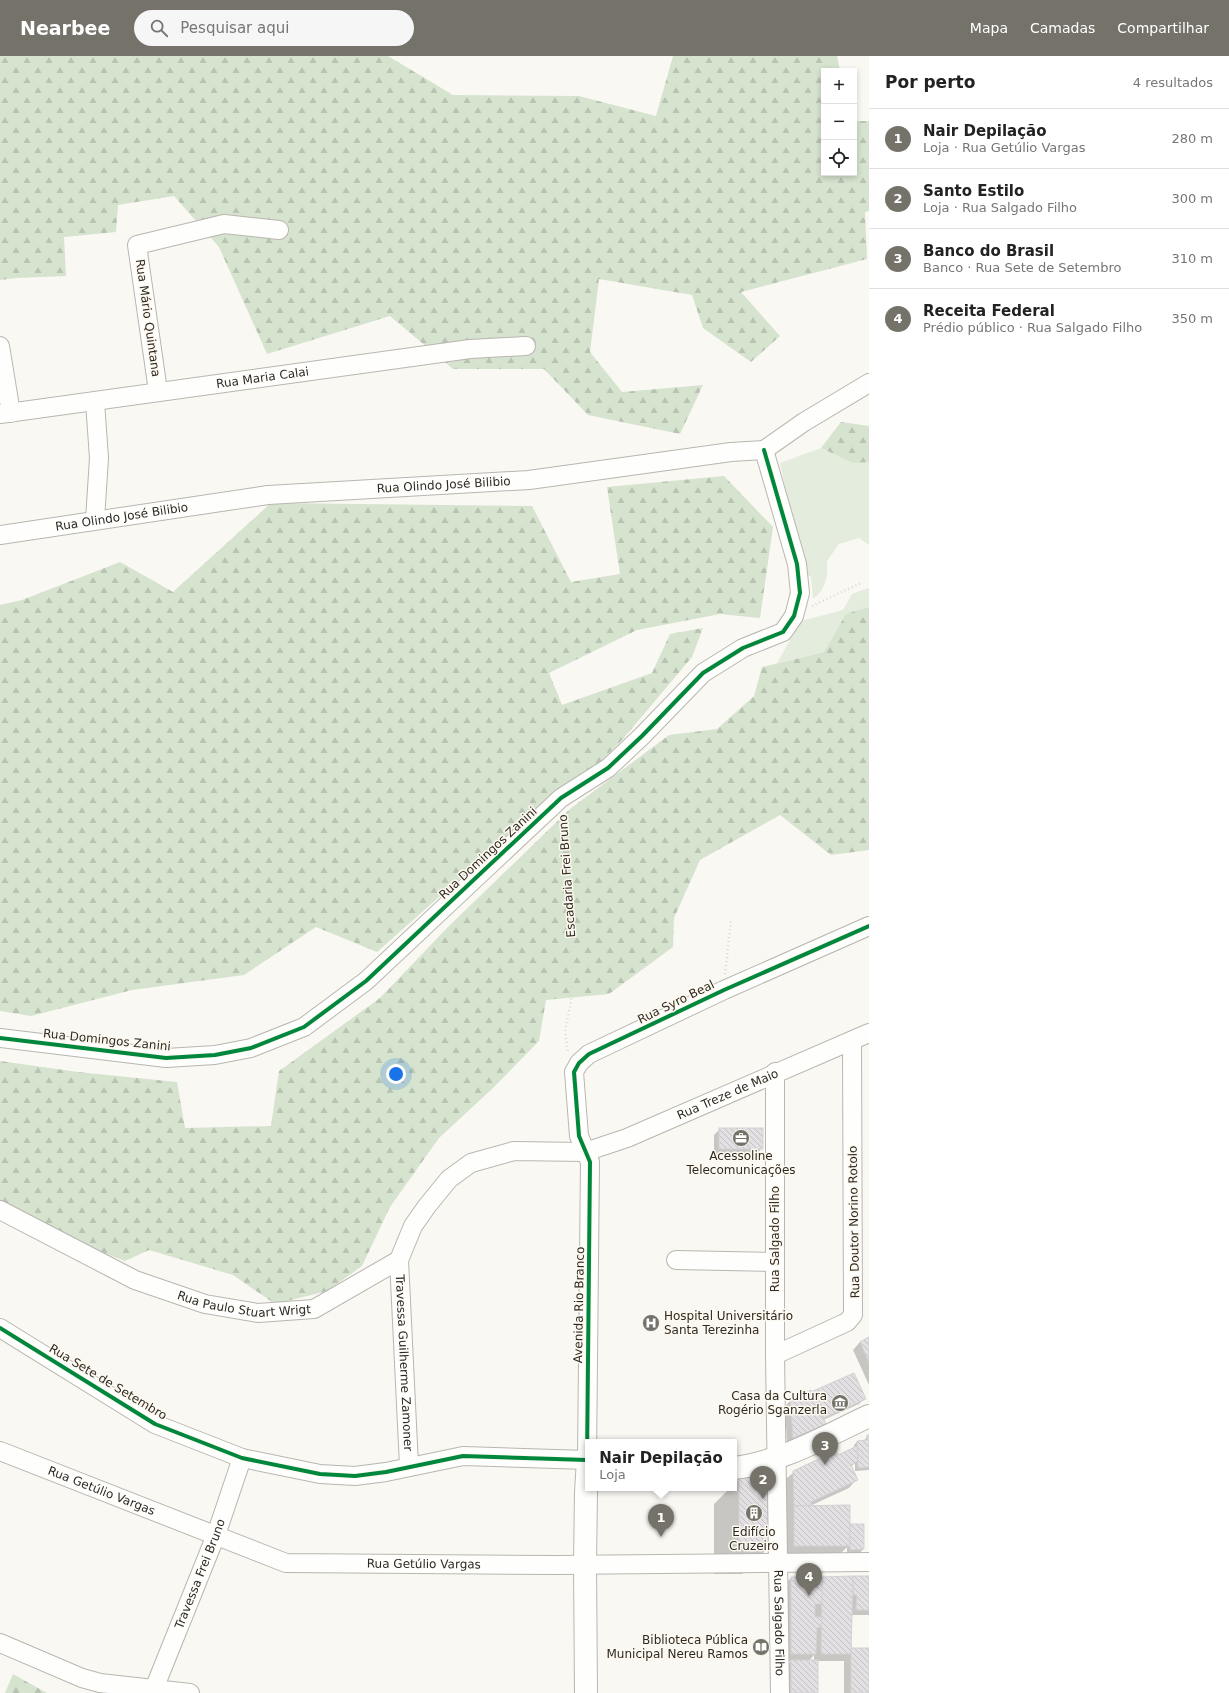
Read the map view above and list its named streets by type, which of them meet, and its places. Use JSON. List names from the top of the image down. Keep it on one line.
{"streets":{"main road":["Avenida Rio Branco"],"street":["Rua Mário Quintana","Rua Maria Calai","Rua Olindo José Bilibio","Rua Domingos Zanini","Rua Syro Beal","Rua Treze de Maio","Rua Doutor Norino Rotolo","Rua Salgado Filho","Rua Paulo Stuart Wrigt","Travessa Guilherme Zamoner","Rua Sete de Setembro","Rua Getúlio Vargas","Travessa Frei Bruno"],"path":["Escadaria Frei Bruno"]},"crossings":[["Rua Mário Quintana","Rua Maria Calai"],["Rua Olindo José Bilibio","Rua Domingos Zanini"],["Rua Domingos Zanini","Escadaria Frei Bruno"],["Escadaria Frei Bruno","Rua Syro Beal"],["Rua Treze de Maio","Rua Doutor Norino Rotolo"],["Rua Treze de Maio","Rua Salgado Filho"],["Rua Treze de Maio","Avenida Rio Branco"],["Rua Doutor Norino Rotolo","Rua Salgado Filho"],["Rua Salgado Filho","Rua Getúlio Vargas"],["Rua Paulo Stuart Wrigt","Travessa Guilherme Zamoner"],["Avenida Rio Branco","Rua Getúlio Vargas"],["Travessa Guilherme Zamoner","Rua Sete de Setembro"],["Rua Sete de Setembro","Travessa Frei Bruno"],["Rua Getúlio Vargas","Travessa Frei Bruno"]],"places":{"office":["Acessoline Telecomunicações"],"hospital":["Hospital Universitário Santa Terezinha"],"museum":["Casa da Cultura Rogério Sganzerla"],"building":["Edifício Cruzeiro"],"library":["Biblioteca Pública Municipal Nereu Ramos"]},"page":{"header":"Nearbee","search":"Pesquisar aqui","nav":["Mapa","Camadas","Compartilhar"],"heading":["Por perto","4 resultados"],"map_buttons":["+","−"],"list":[{"mark":"1","name":"Nair Depilação","note":"Loja · Rua Getúlio Vargas","value":"280 m"},{"mark":"2","name":"Santo Estilo","note":"Loja · Rua Salgado Filho","value":"300 m"},{"mark":"3","name":"Banco do Brasil","note":"Banco · Rua Sete de Setembro","value":"310 m"},{"mark":"4","name":"Receita Federal","note":"Prédio público · Rua Salgado Filho","value":"350 m"}],"pins":["3","2","1","4"],"popup":["Nair Depilação","Loja"]}}
